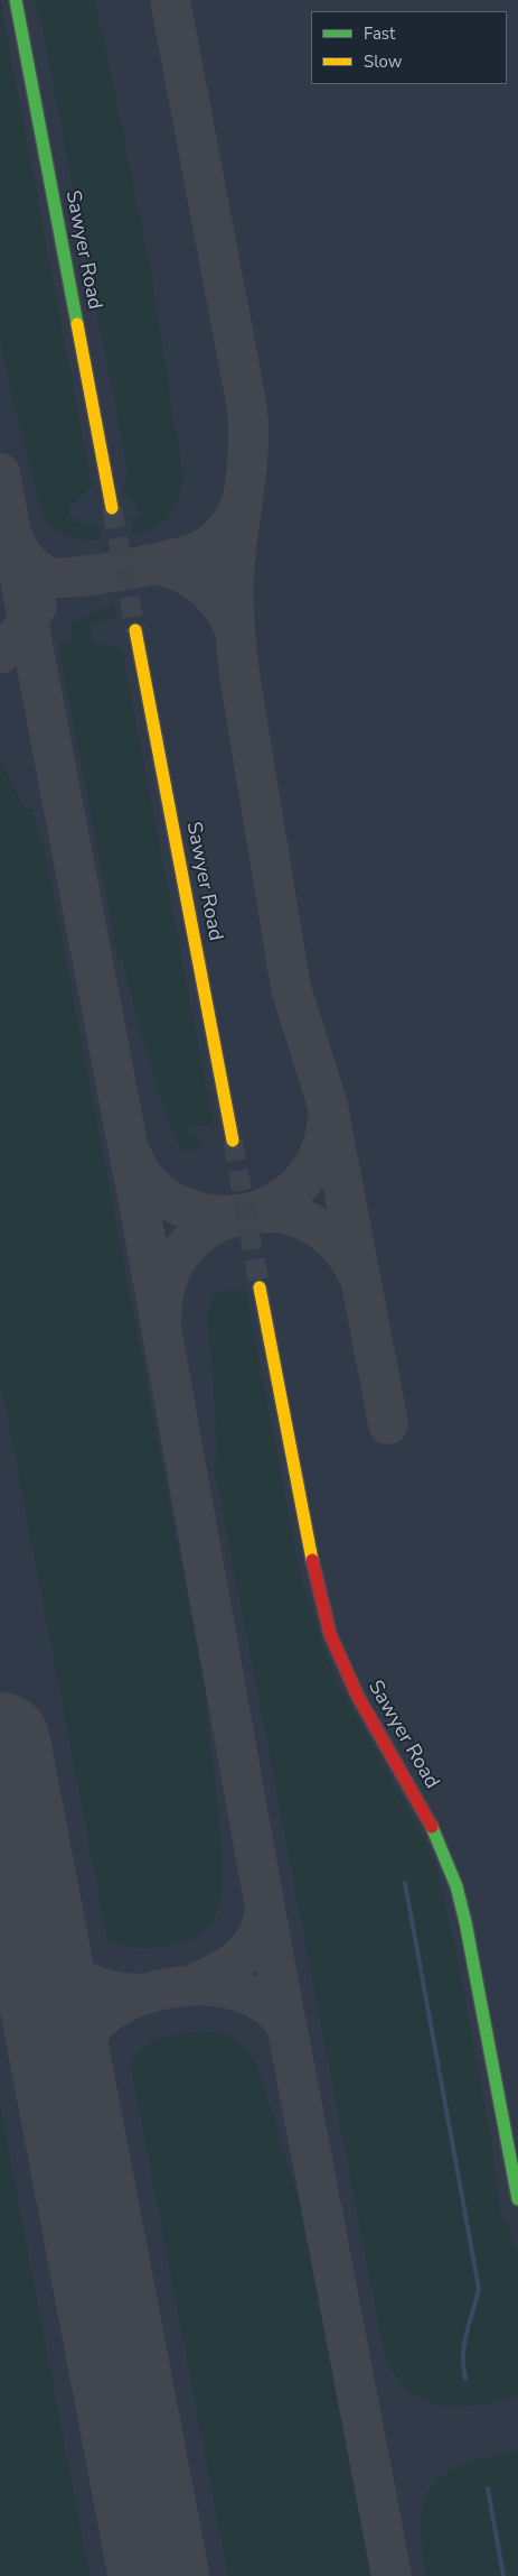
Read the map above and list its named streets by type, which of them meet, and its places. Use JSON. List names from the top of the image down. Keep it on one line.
{"streets":{"street":["Sawyer Road"]},"legend":["Fast","Slow"]}
